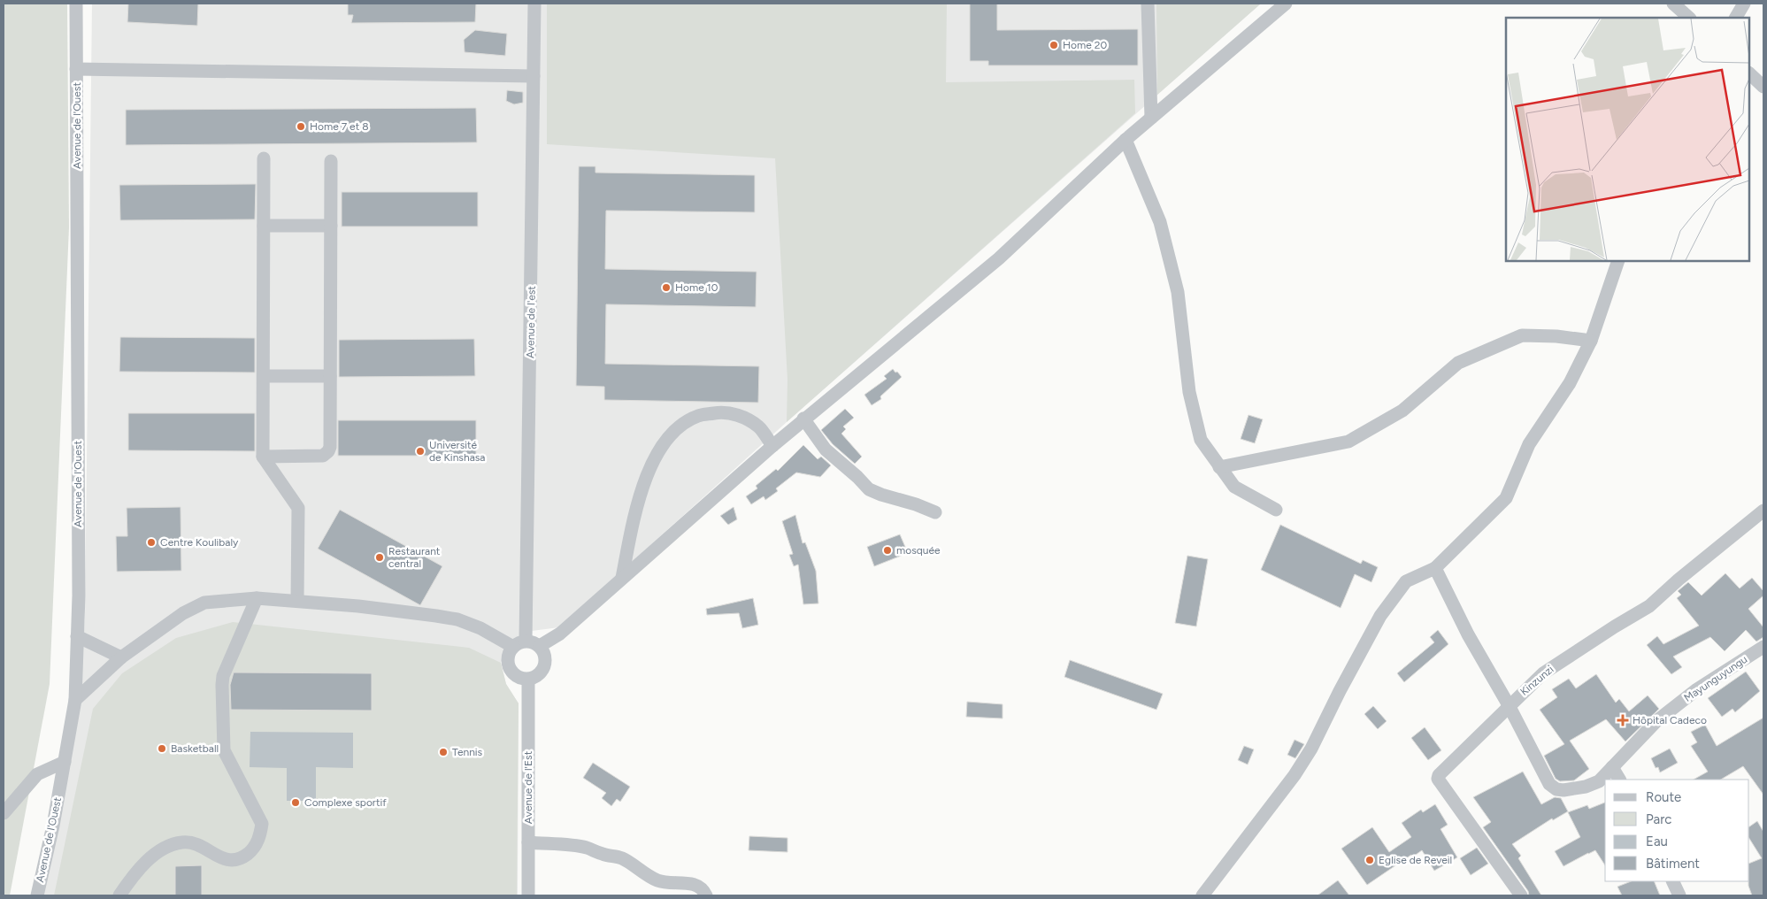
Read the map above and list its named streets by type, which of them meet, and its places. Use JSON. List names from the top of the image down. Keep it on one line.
{"streets":{"street":["Avenue de l'Ouest","Avenue de l'est","Mayunguyungu","Kinzunzi","Avenue de l'Est"]},"crossings":[["Avenue de l'est","Avenue de l'Est"],["Mayunguyungu","Kinzunzi"]],"places":{"other":["Home 20","Home 7 et 8","Home 10","Université de Kinshasa","Centre Koulibaly","mosquée","Restaurant central","Basketball","Tennis","Complexe sportif","Eglise de Reveil"],"health":["Hôpital Cadeco"]},"legend":["Route","Parc","Eau","Bâtiment"]}
